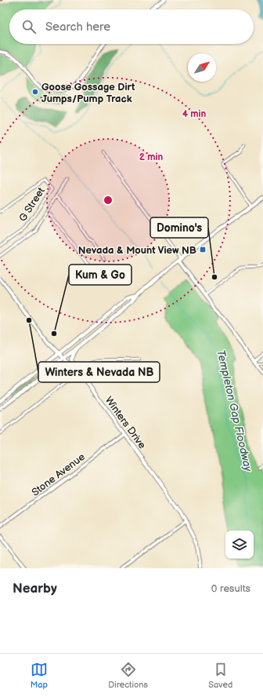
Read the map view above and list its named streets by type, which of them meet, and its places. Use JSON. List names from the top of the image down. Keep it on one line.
{"streets":{"street":["G Street","Winters Drive","Stone Avenue"]},"crossings":[["Winters Drive","Stone Avenue"]],"water":["Templeton Gap Floodway"],"places":{"other":["Goose Gossage Dirt Jumps/Pump Track","Domino's","Winters & Nevada NB","Kum & Go"],"transit":["Nevada & Mount View NB"]},"north":"top right","page":{"search":"Search here","heading":["Nearby","0 results"],"nav":["Map","Directions","Saved"]},"rings":["4 min","2 min"]}
